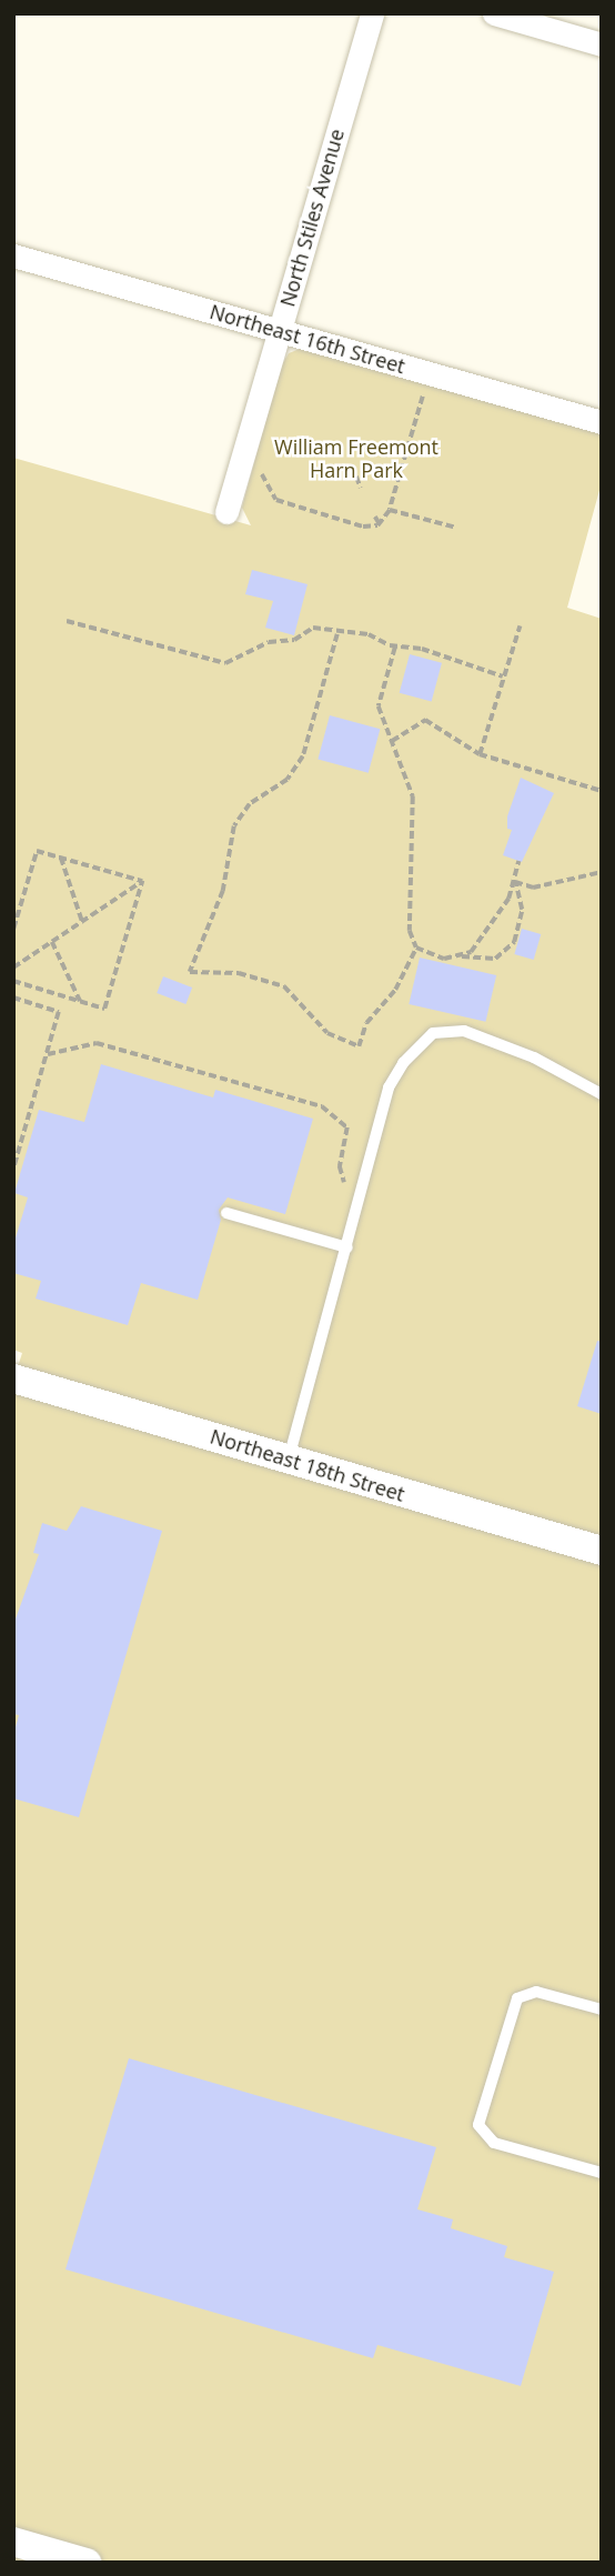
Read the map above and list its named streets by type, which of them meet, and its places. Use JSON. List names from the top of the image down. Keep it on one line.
{"streets":{"street":["North Stiles Avenue","Northeast 16th Street","Northeast 18th Street"]},"crossings":[["North Stiles Avenue","Northeast 16th Street"]],"parks":["William Freemont Harn Park"]}
